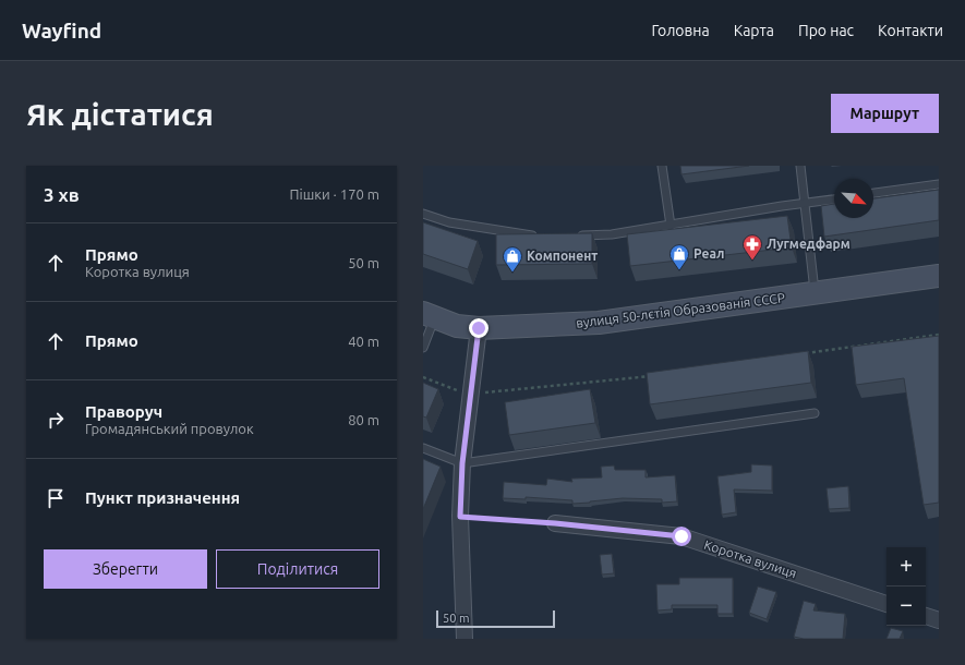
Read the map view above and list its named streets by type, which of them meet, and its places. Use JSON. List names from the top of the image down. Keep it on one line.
{"streets":{"street":["вулиця 50-лєтія Образованія СССР","Коротка вулиця"]},"places":{"pharmacy":["Лугмедфарм"],"shop":["Реал","Компонент"]},"scale_bar":"50 m","north":"bottom right","page":{"header":"Wayfind","nav":["Головна","Карта","Про нас","Контакти"],"buttons":["Маршрут",["Зберегти","Поділитися"]],"title":"Як дістатися","heading":["3 хв","Пішки · 170 m"],"list":[["Прямо","Коротка вулиця","50 m"],["Прямо","40 m"],["Праворуч","Громадянський провулок","80 m"],"Пункт призначення"],"map_buttons":["+","−"],"scale":"50 m"}}
